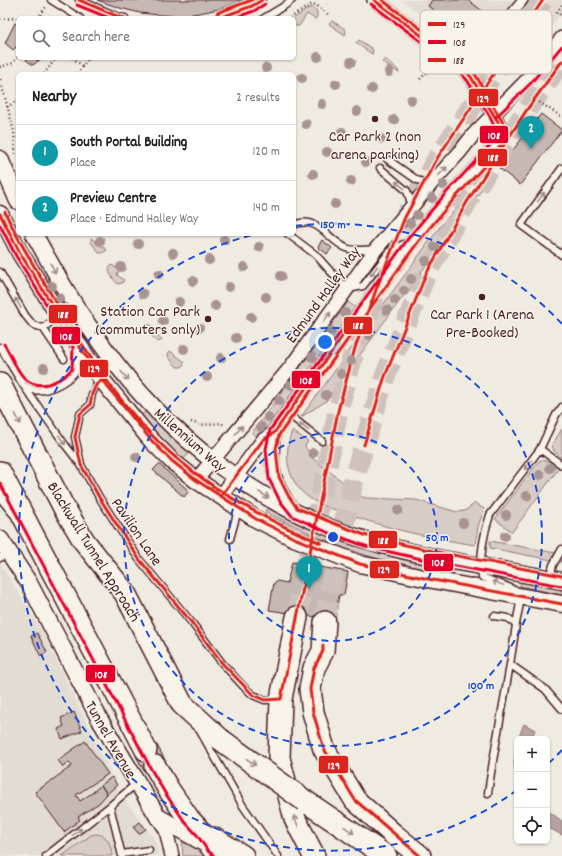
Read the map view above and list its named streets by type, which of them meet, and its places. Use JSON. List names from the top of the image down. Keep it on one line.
{"streets":{"highway":["Blackwall Tunnel Approach"],"street":["Edmund Halley Way","Millennium Way","Tunnel Avenue"],"lane":["Pavilion Lane"]},"crossings":[["Edmund Halley Way","Millennium Way"]],"places":["Car Park 2 (non arena parking)","Car Park 1 (Arena Pre-Booked)","Station Car Park (commuters only)"],"lines":["transit line 129","transit line 188","transit line 108"],"legend":["129","108","188"],"page":{"search":"Search here","heading":["Nearby","2 results"],"pins":["2","1"],"list":[{"mark":"1","name":"South Portal Building","note":"Place","value":"120 m"},{"mark":"2","name":"Preview Centre","note":"Place · Edmund Halley Way","value":"140 m"}],"map_buttons":["+","−"]},"rings":["150 m","50 m","100 m"]}
